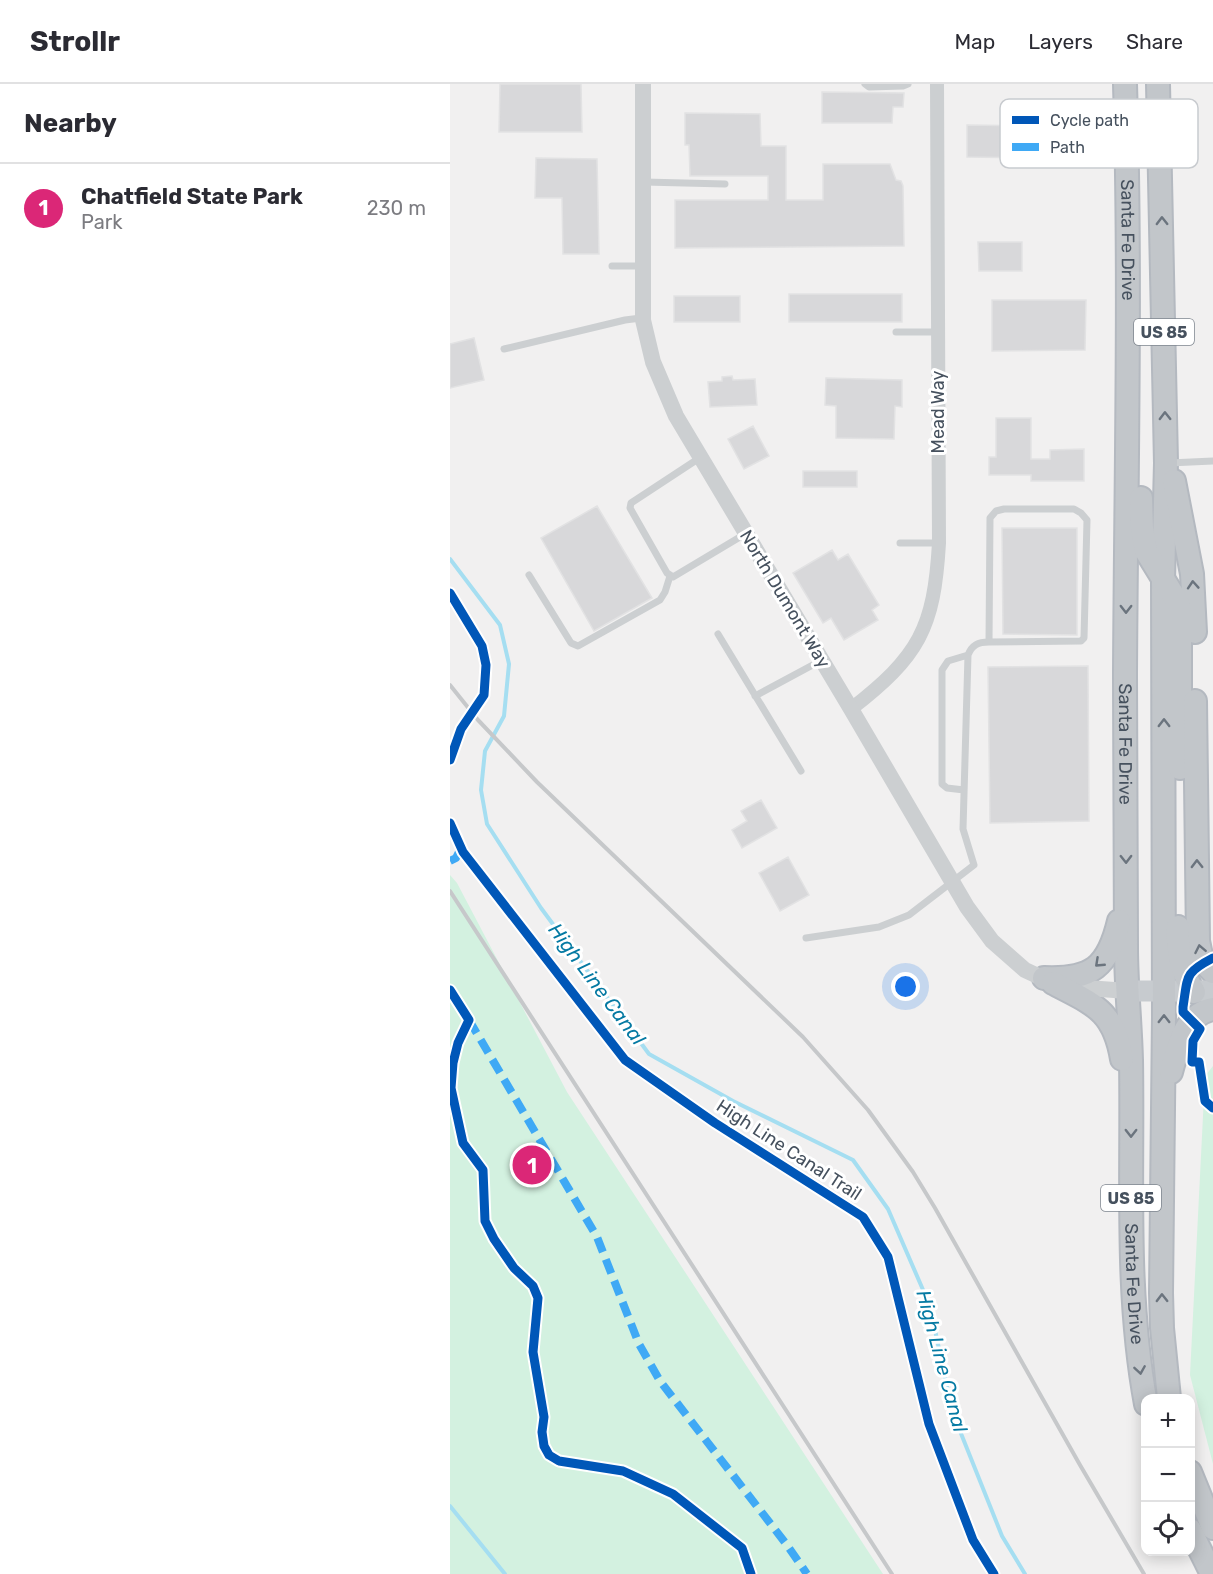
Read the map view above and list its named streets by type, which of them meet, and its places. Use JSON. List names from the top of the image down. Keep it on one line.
{"streets":{"highway":["Santa Fe Drive","US 85"],"street":["Mead Way","North Dumont Way"],"cycle path":["High Line Canal Trail"]},"crossings":[["Santa Fe Drive","North Dumont Way"],["Mead Way","North Dumont Way"]],"water":["High Line Canal"],"legend":["Cycle path","Path"],"page":{"header":"Strollr","nav":["Map","Layers","Share"],"heading":"Nearby","list":[{"mark":"1","name":"Chatfield State Park","note":"Park","value":"230 m"}],"pins":"1","map_buttons":["+","−"]}}
